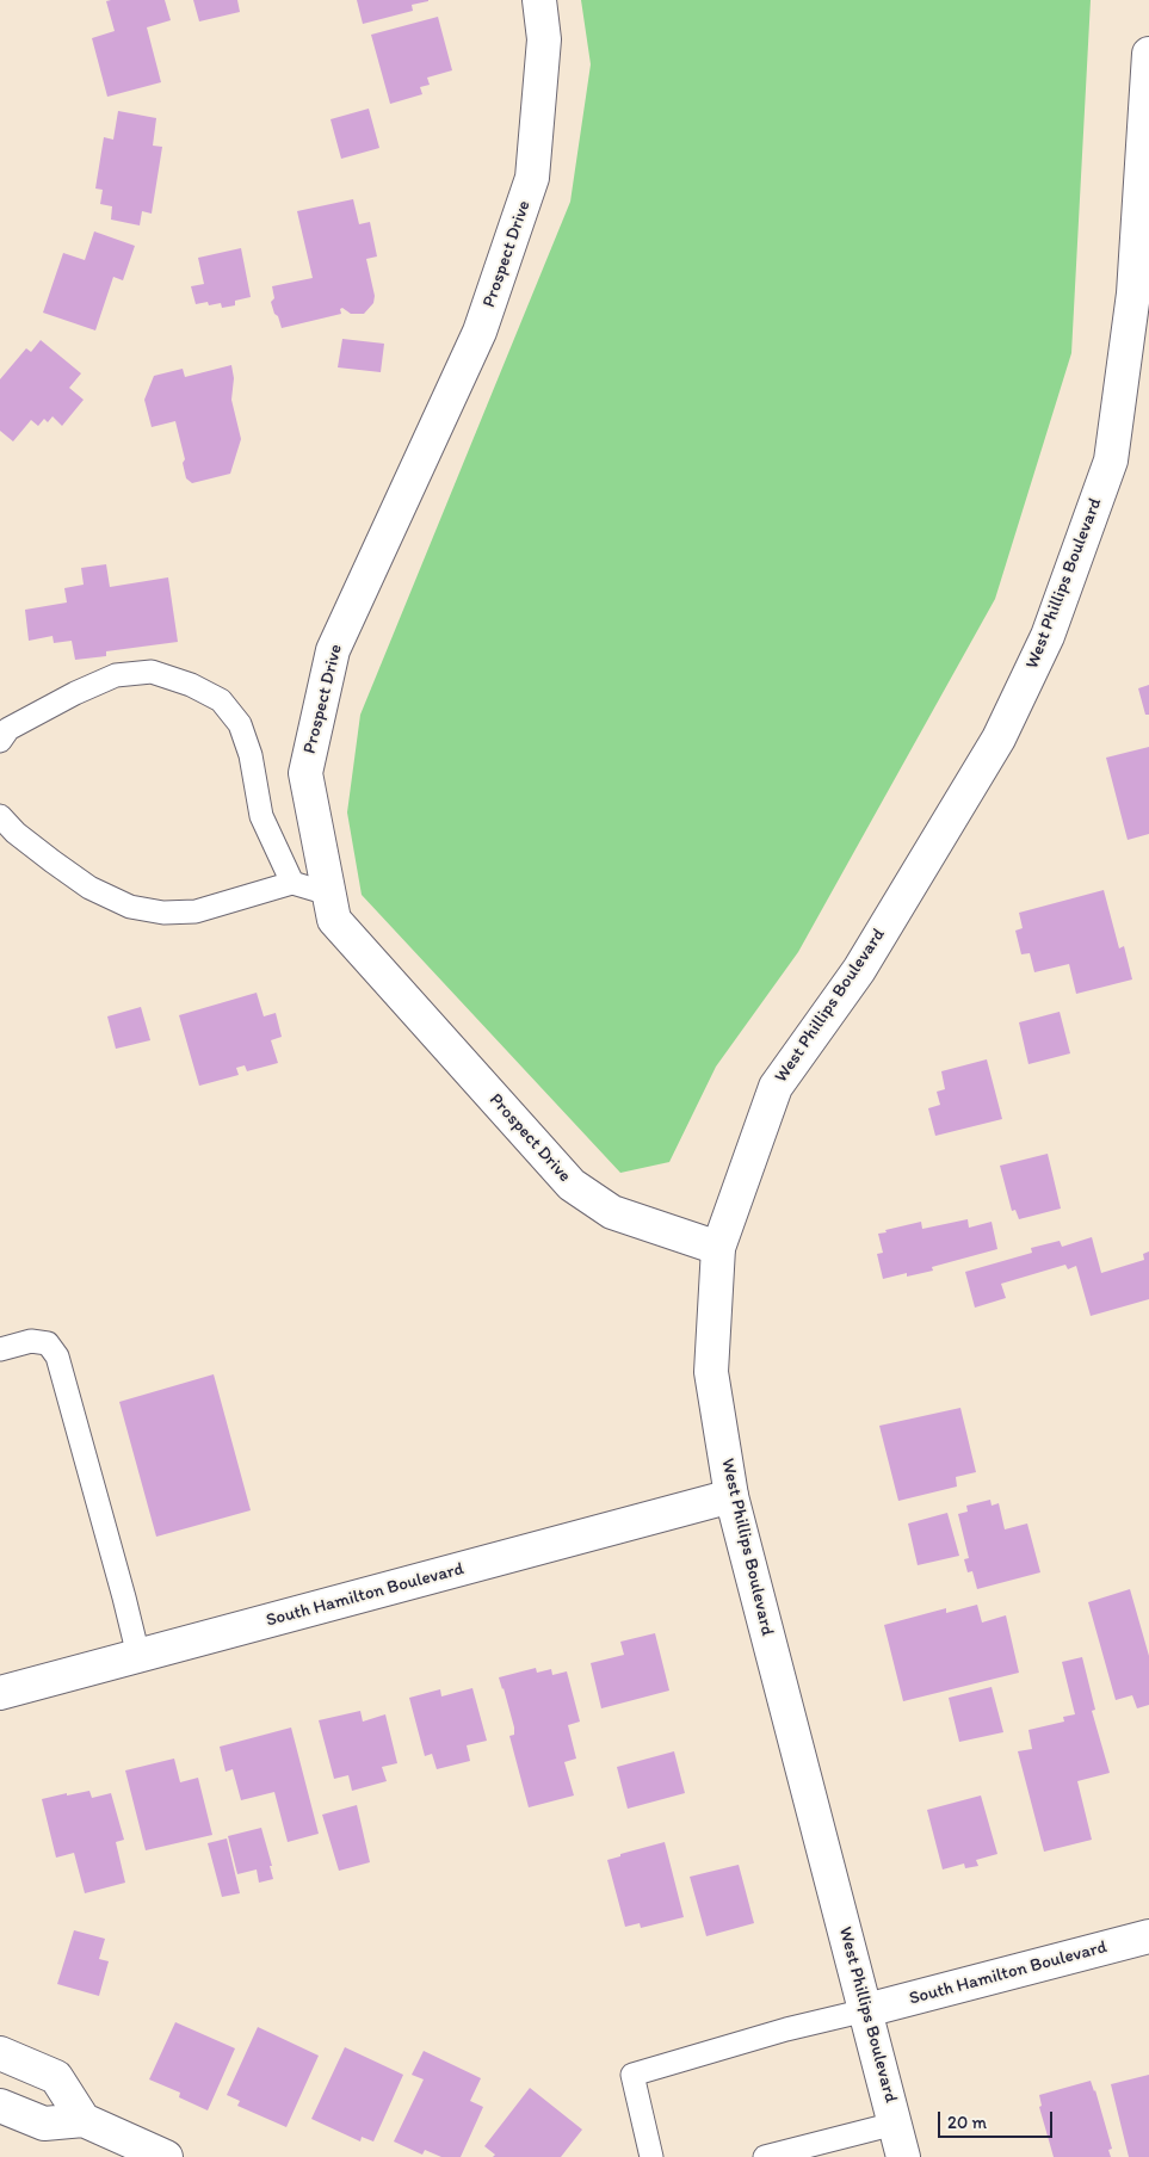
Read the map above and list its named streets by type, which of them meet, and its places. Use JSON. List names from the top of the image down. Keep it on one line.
{"streets":{"street":["Prospect Drive","West Phillips Boulevard","South Hamilton Boulevard"]},"crossings":[["Prospect Drive","West Phillips Boulevard"],["West Phillips Boulevard","South Hamilton Boulevard"]],"scale_bar":"20 m"}
